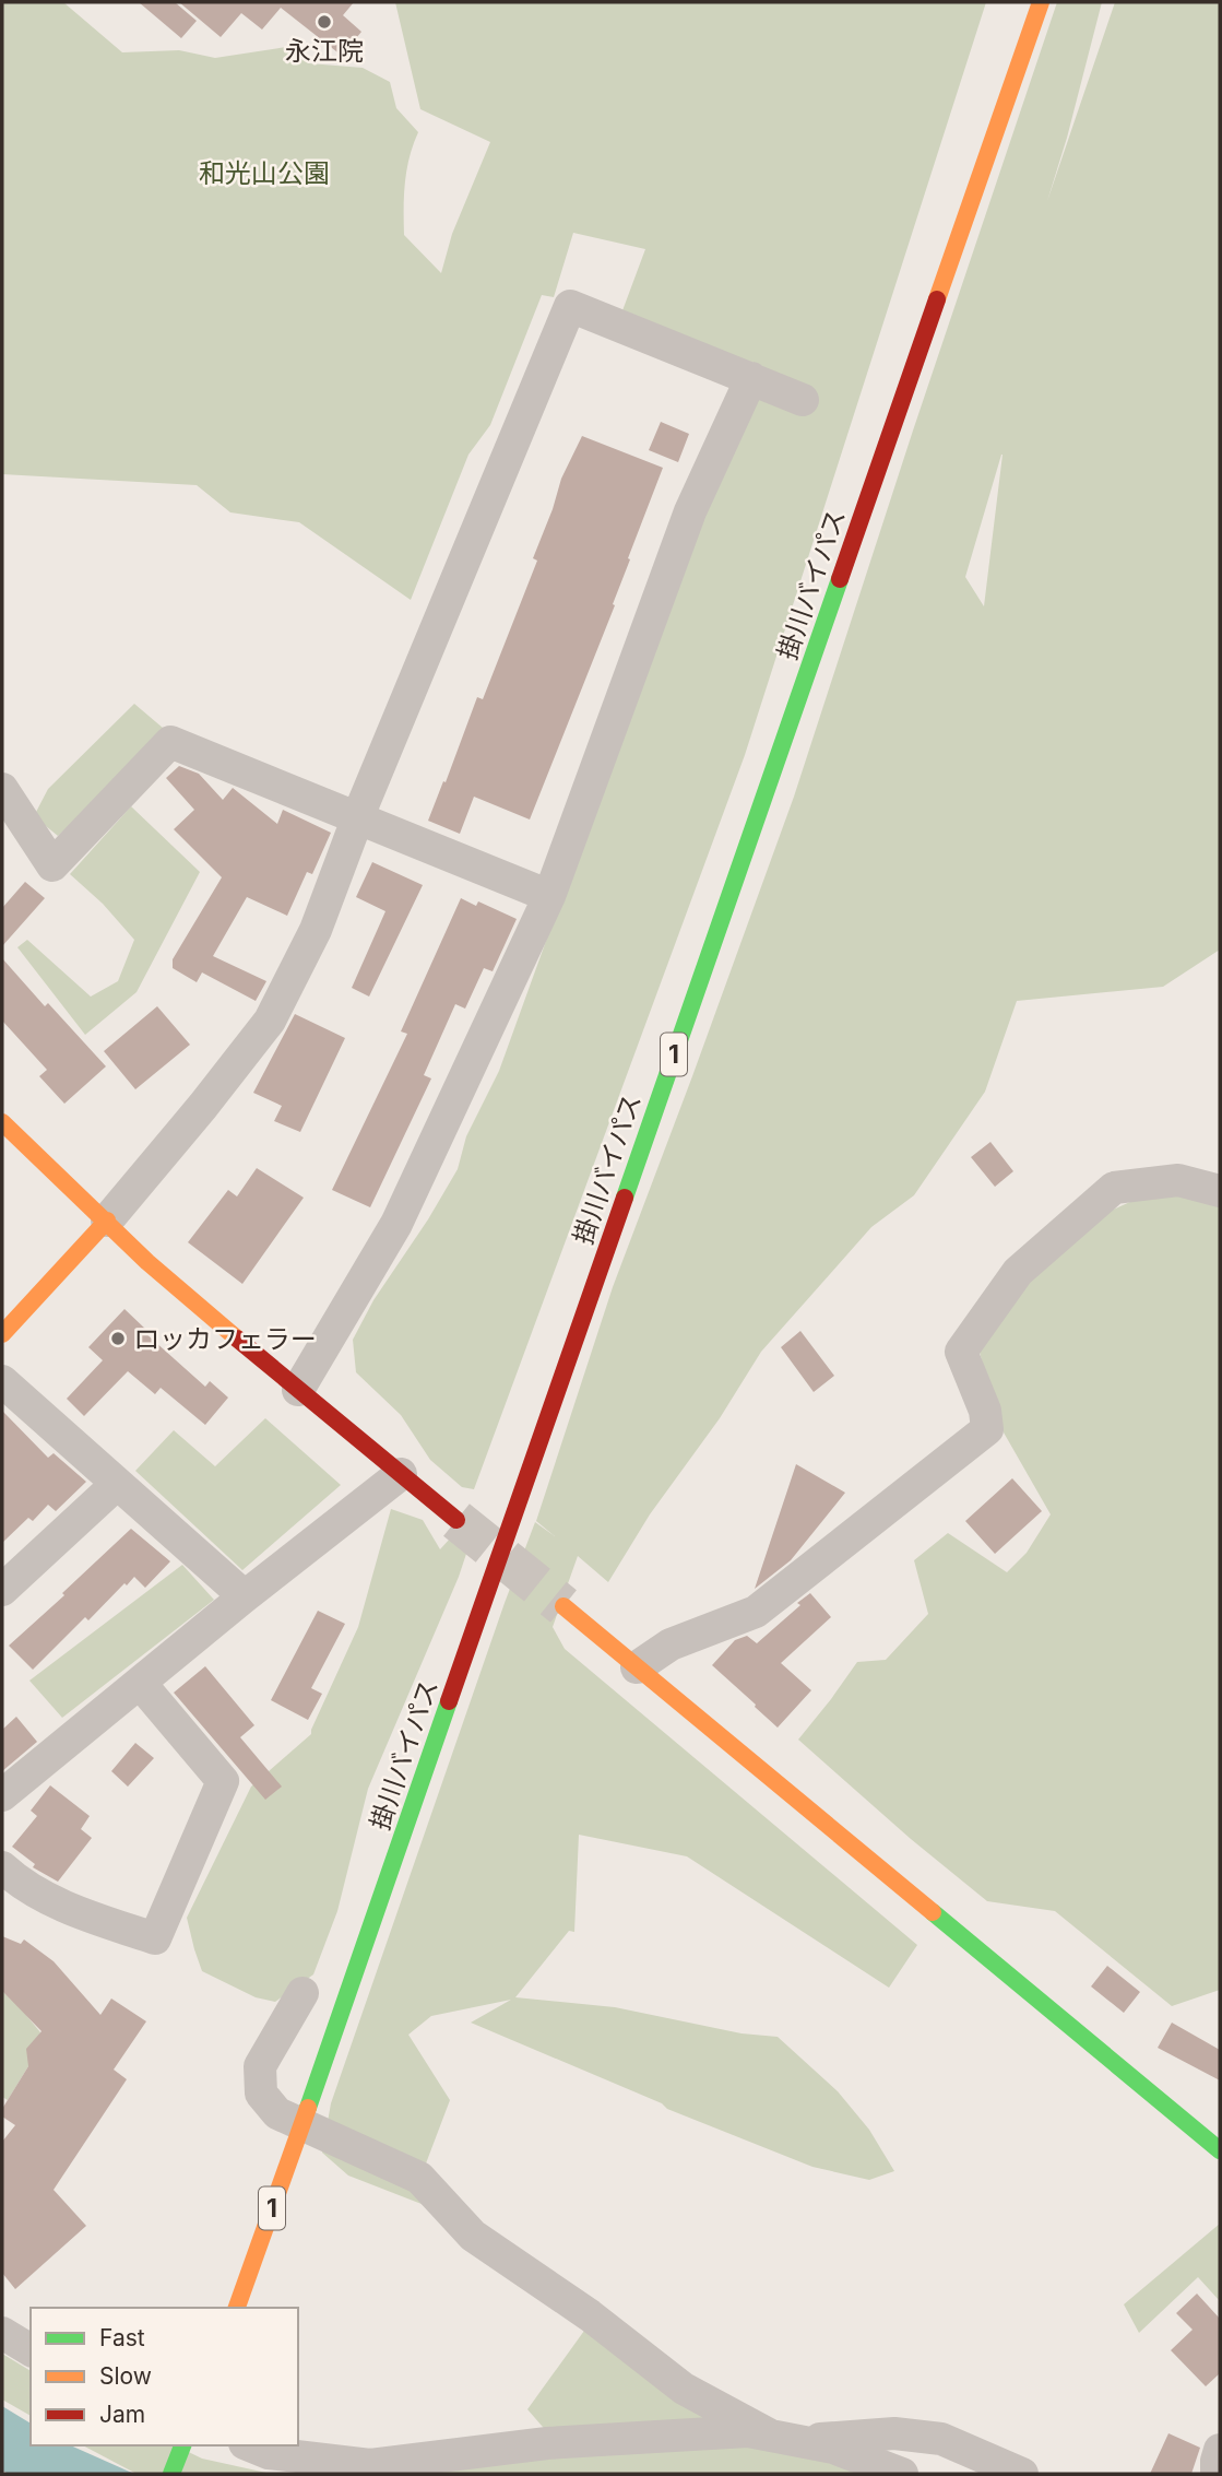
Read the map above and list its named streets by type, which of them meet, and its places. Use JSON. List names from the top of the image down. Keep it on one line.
{"streets":{"main road":["掛川バイパス","1"]},"parks":["和光山公園"],"places":["永江院","ロッカフェラー"],"legend":["Fast","Slow","Jam"]}
